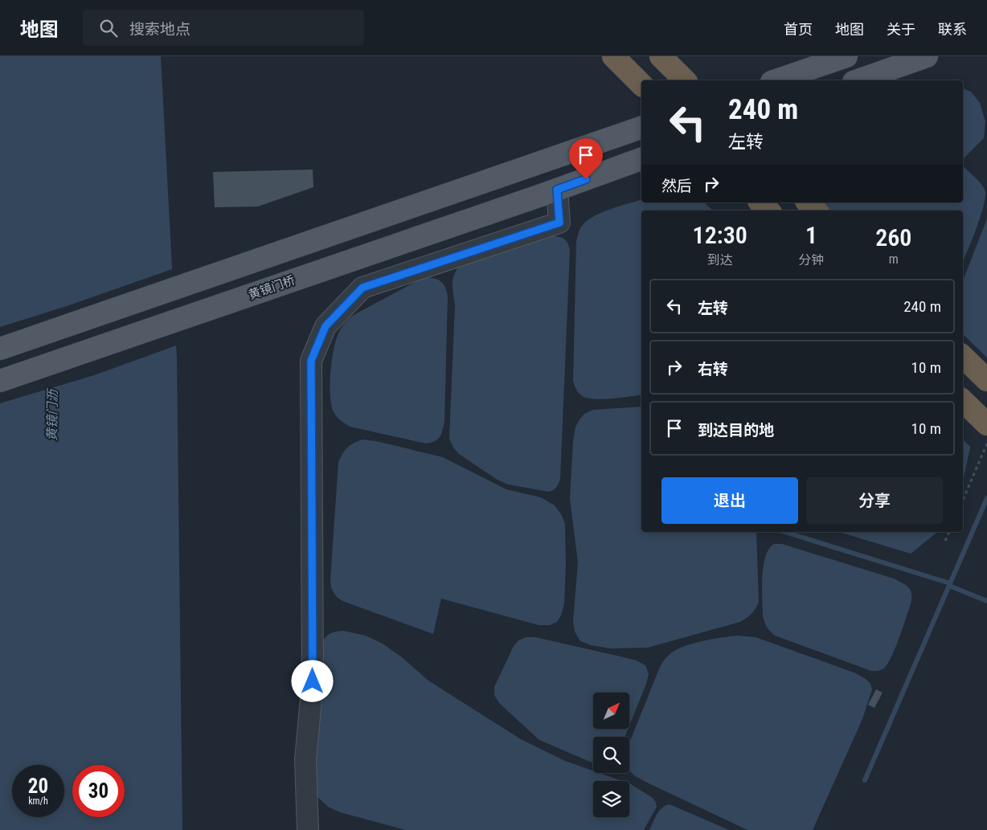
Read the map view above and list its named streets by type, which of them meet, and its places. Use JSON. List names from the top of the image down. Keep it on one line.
{"streets":{"main road":["黄镜门桥"]},"water":["黄镜门沥"],"north":"top right","page":{"header":"地图","search":"搜索地点","nav":["首页","地图","关于","联系"],"turn":["240 m","左转"],"then":"然后","eta":["12:30","到达","1","分钟","260","m"],"list":[{"name":"左转","value":"240 m"},{"name":"右转","value":"10 m"},{"name":"到达目的地","value":"10 m"}],"buttons":["退出","分享"],"speed":"20 km/h","limit":"30"}}
